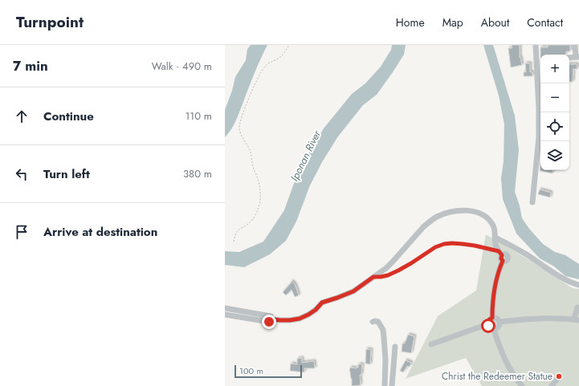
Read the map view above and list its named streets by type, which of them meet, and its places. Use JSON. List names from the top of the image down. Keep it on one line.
{"water":["Iponan River"],"places":["Christ the Redeemer Statue"],"scale_bar":"100 m","page":{"header":"Turnpoint","nav":["Home","Map","About","Contact"],"heading":["7 min","Walk · 490 m"],"map_buttons":["+","−"],"list":[["Continue","110 m"],["Turn left","380 m"],"Arrive at destination"],"scale":"100 m"}}
